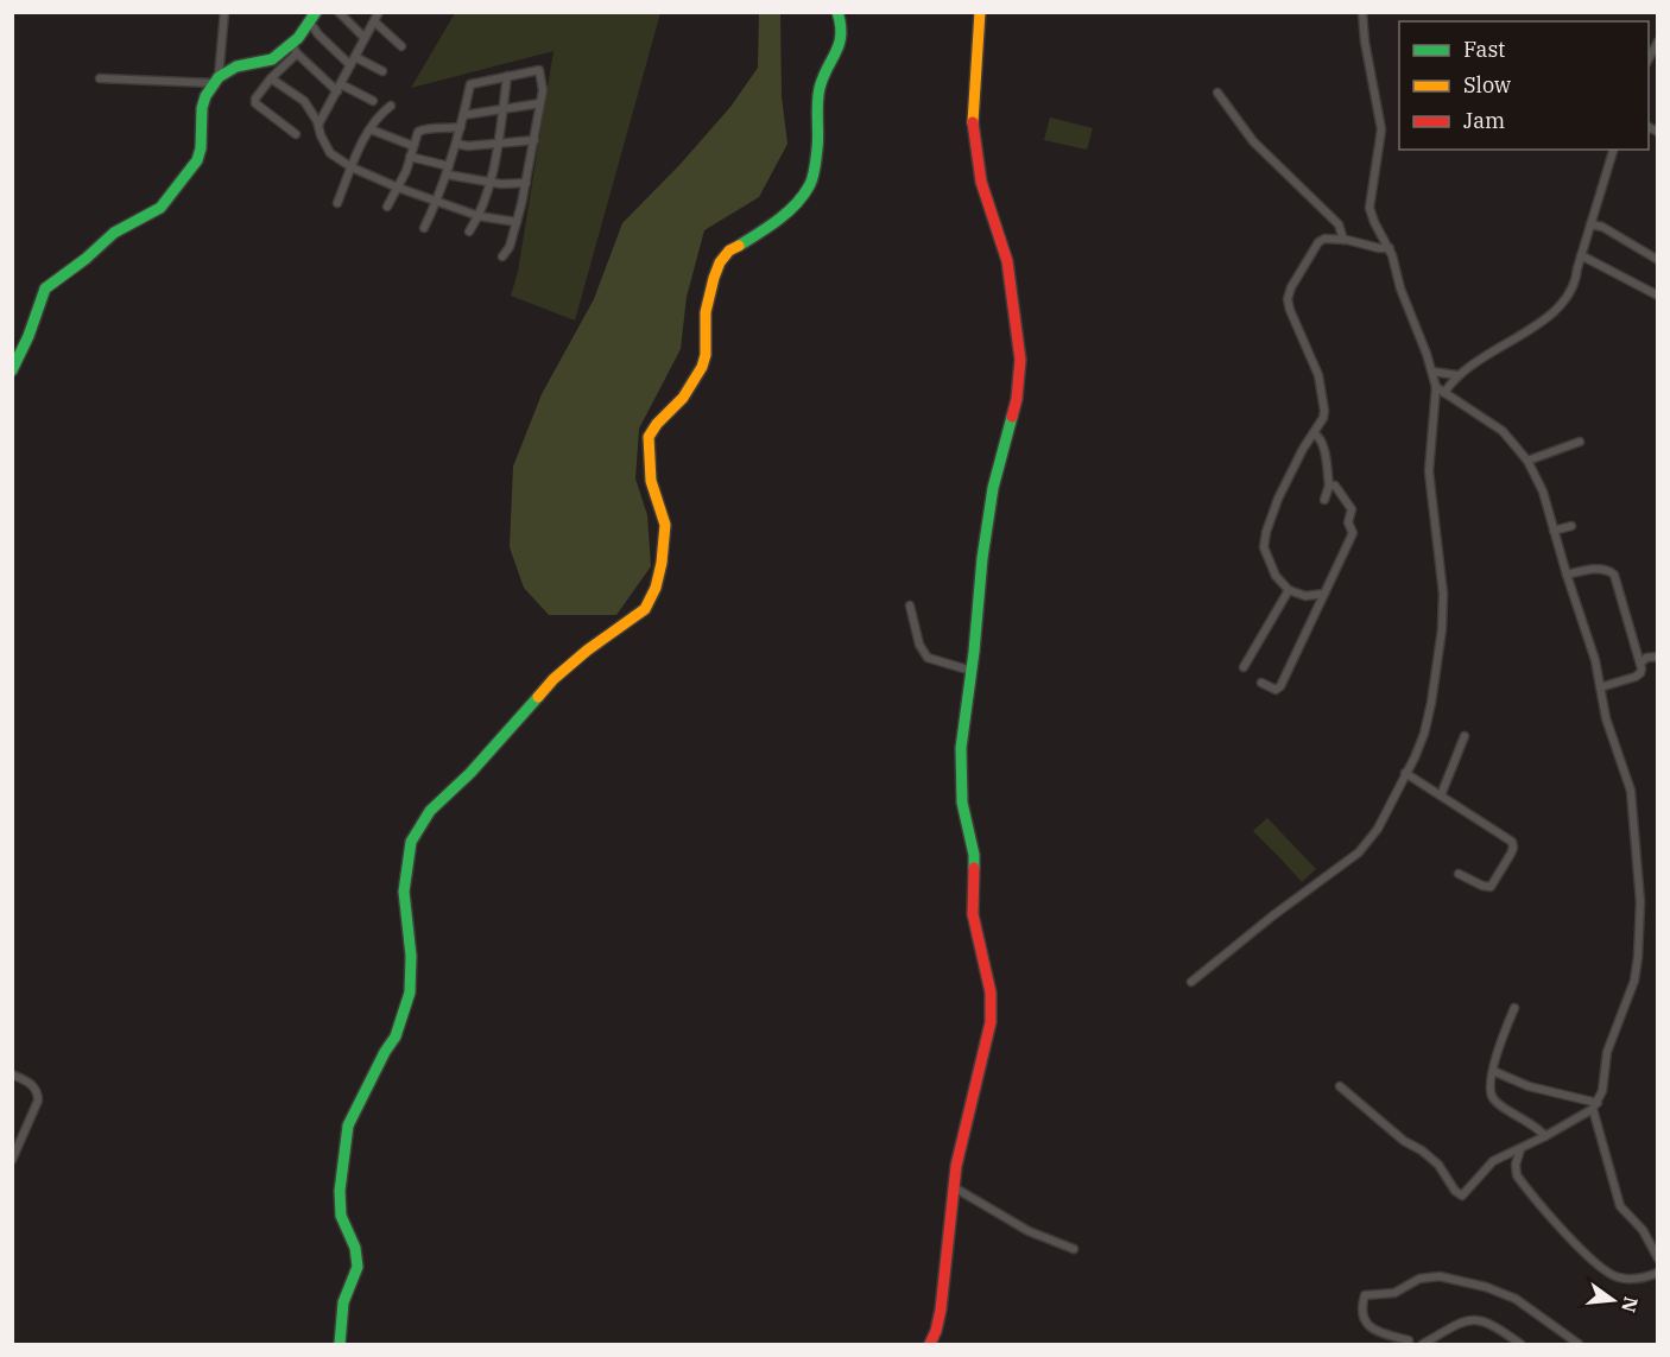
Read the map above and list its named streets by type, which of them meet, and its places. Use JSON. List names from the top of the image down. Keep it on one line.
{"legend":["Fast","Slow","Jam"],"north":"right"}
